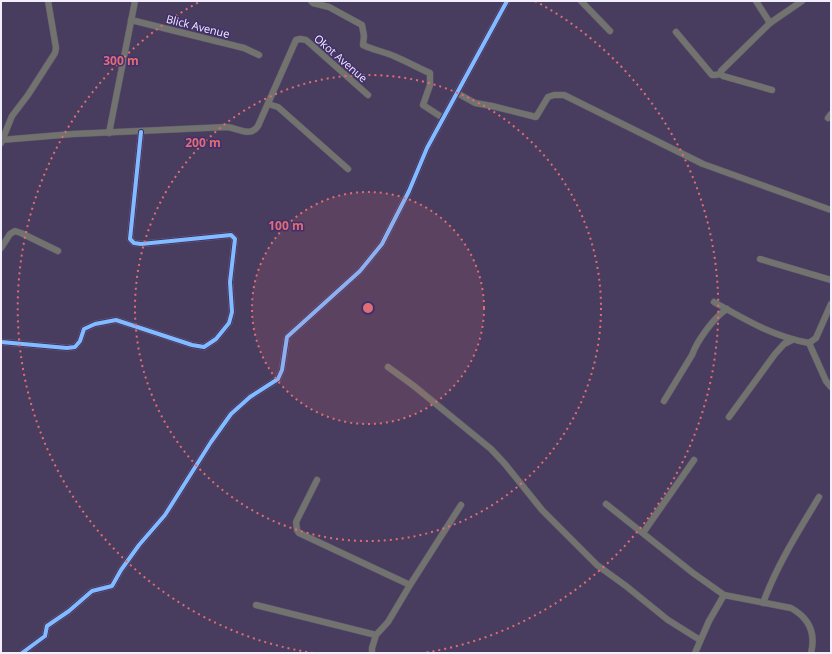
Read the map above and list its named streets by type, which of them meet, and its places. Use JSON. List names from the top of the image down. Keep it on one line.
{"streets":{"street":["Blick Avenue","Okot Avenue"]},"rings":["300 m","200 m","100 m"]}
